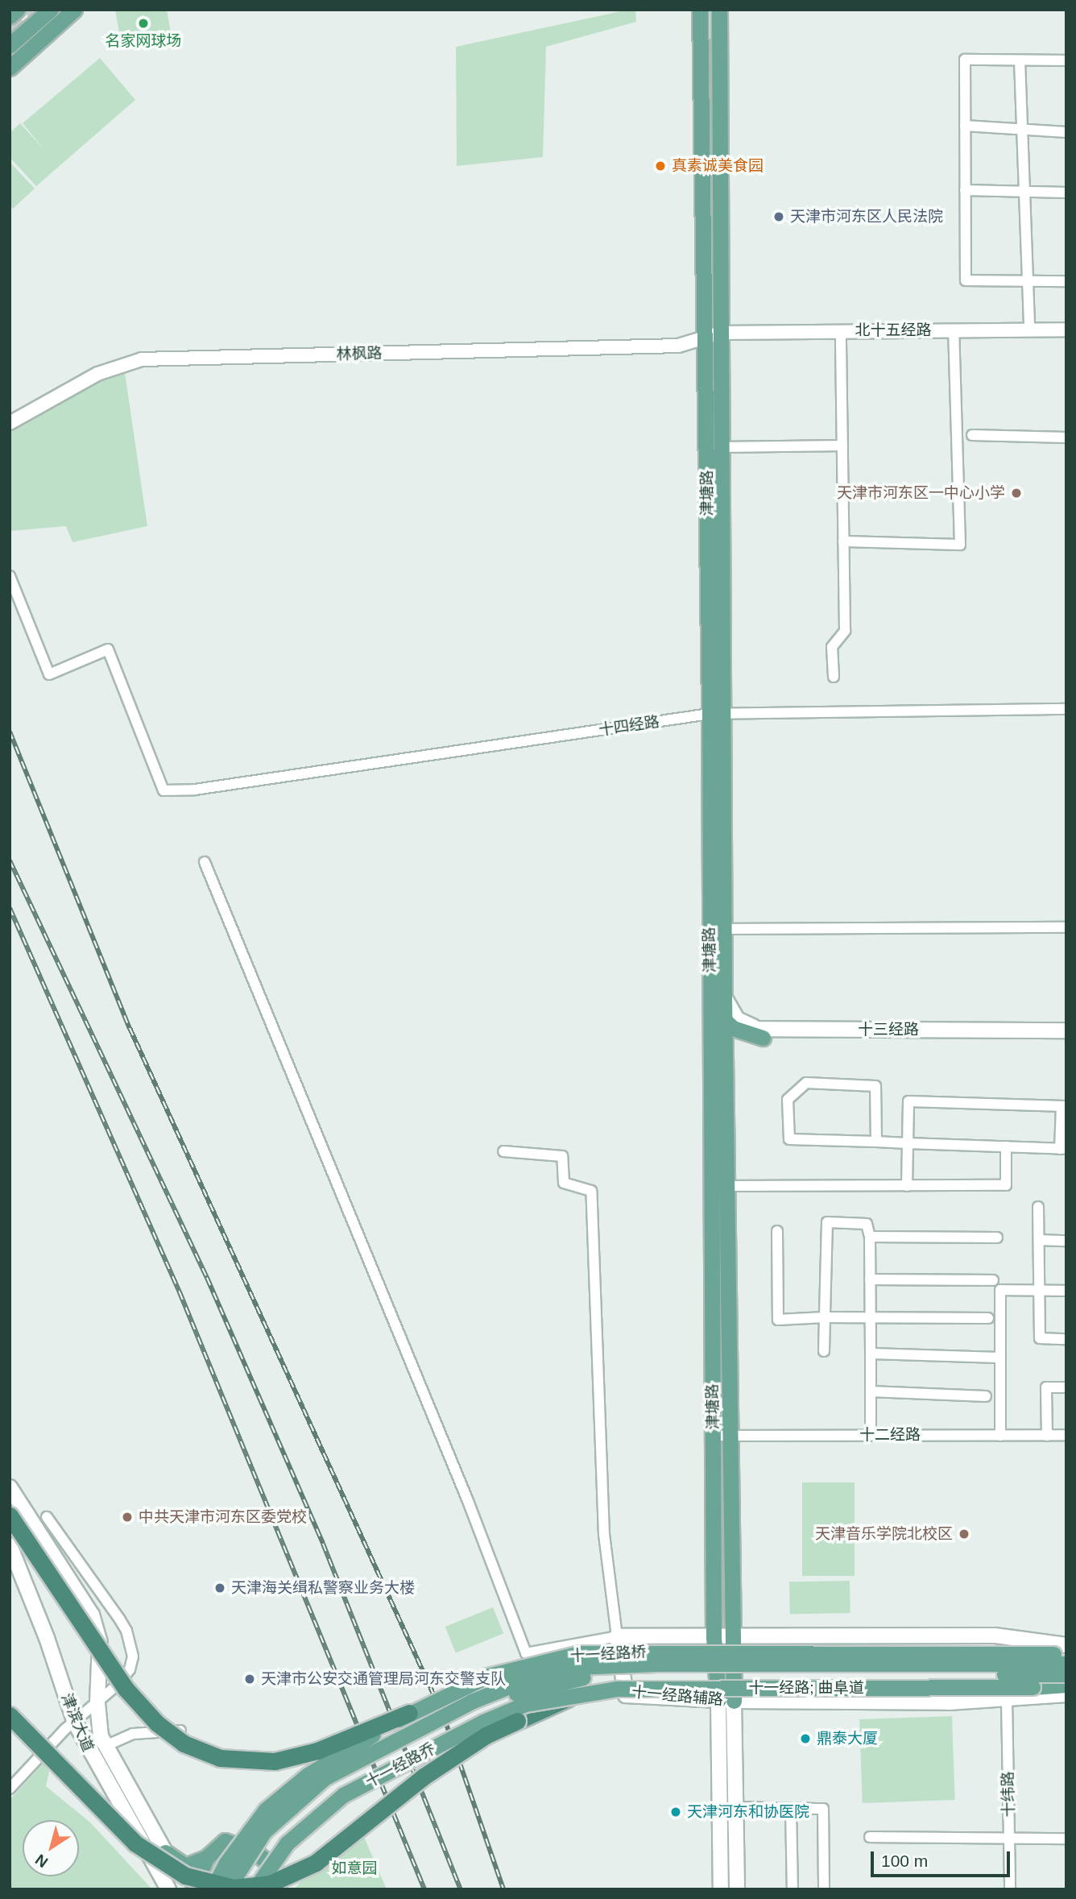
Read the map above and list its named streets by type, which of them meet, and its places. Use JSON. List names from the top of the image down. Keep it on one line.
{"streets":{"main road":["津塘路","十三经路","十一经路桥","十一经路; 曲阜道","十一经路辅路","津滨大道","十一经路乔"],"street":["北十五经路","林枫路","十四经路","十二经路","十纬路"]},"crossings":[["北十五经路","林枫路"],["北十五经路","津塘路"],["林枫路","津塘路"],["津塘路","十四经路"],["津塘路","十二经路"],["津塘路","十一经路辅路"],["十一经路; 曲阜道","十一经路乔"],["十一经路辅路","十纬路"]],"parks":["如意园"],"places":["名家网球场","真素诚美食园","天津市河东区人民法院","天津市河东区一中心小学","中共天津市河东区委党校","天津音乐学院北校区","天津海关缉私警察业务大楼","天津市公安交通管理局河东交警支队","鼎泰大厦","天津河东和协医院"],"scale_bar":"100 m","north":"bottom left"}
